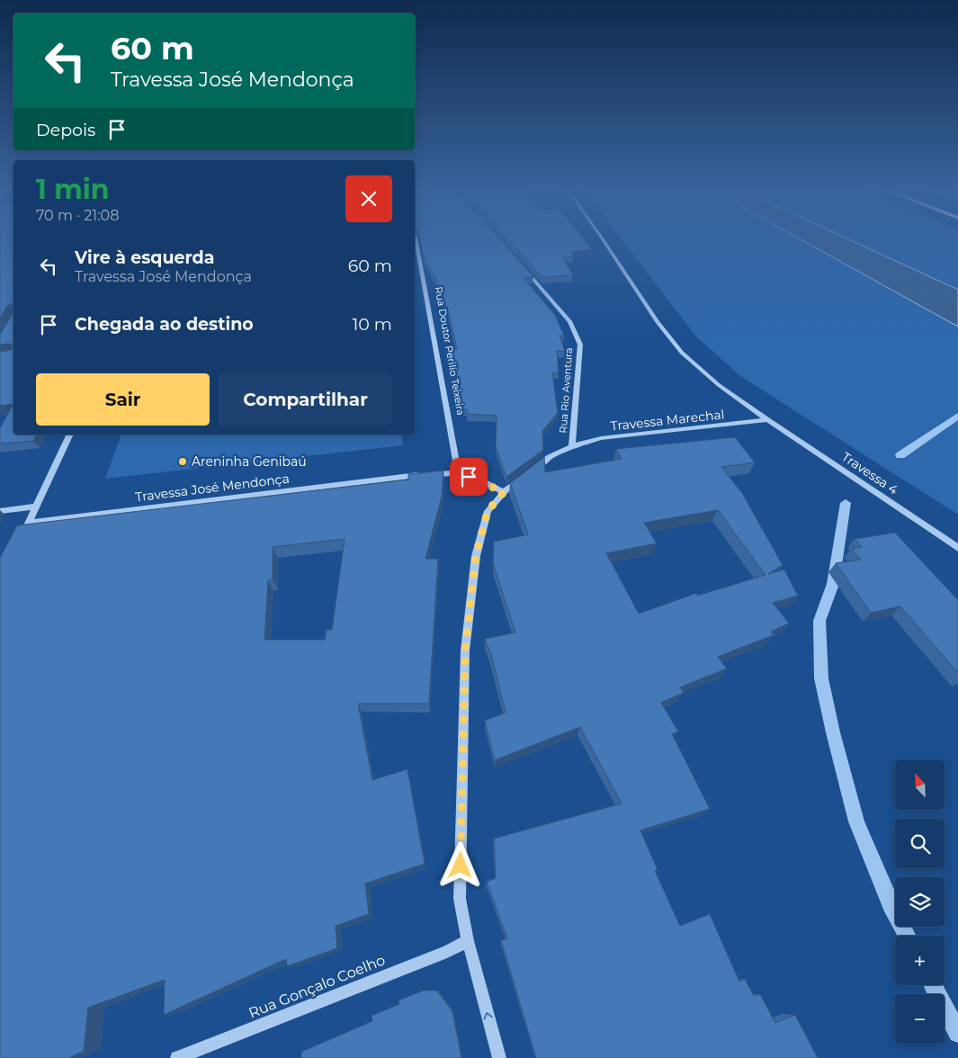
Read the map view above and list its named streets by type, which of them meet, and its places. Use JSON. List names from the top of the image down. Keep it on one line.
{"streets":{"street":["Rua Doutor Perilio Teixeira","Rua Rio Aventura","Travessa Marechal","Travessa 4","Travessa José Mendonça","Rua Gonçalo Coelho"]},"crossings":[["Rua Doutor Perilio Teixeira","Travessa José Mendonça"],["Rua Rio Aventura","Travessa Marechal"],["Rua Rio Aventura","Travessa José Mendonça"],["Travessa Marechal","Travessa 4"]],"places":["Areninha Genibaú"],"north":"top left","page":{"turn":["60 m","Travessa José Mendonça"],"then":"Depois","heading":["1 min","70 m · 21:08"],"list":[{"name":"Vire à esquerda","note":"Travessa José Mendonça","value":"60 m"},{"name":"Chegada ao destino","value":"10 m"}],"buttons":["Sair","Compartilhar"],"map_buttons":["+","−"]}}
